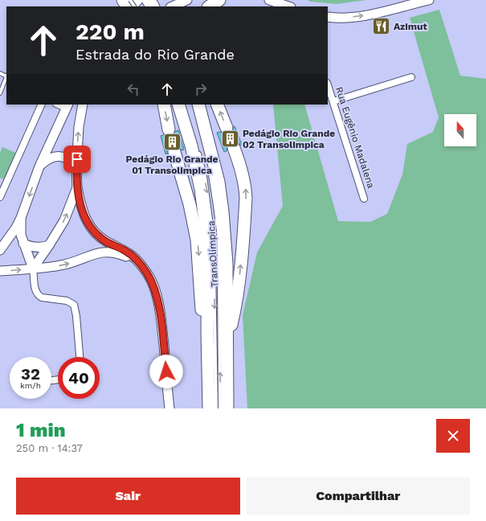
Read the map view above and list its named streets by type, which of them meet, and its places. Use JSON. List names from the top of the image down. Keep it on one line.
{"streets":{"highway":["TransOlímpica"],"street":["Rua Eugênio Madalena"]},"places":{"restaurant":["Azimut"],"building":["Pedágio Rio Grande 02 Transolimpica","Pedágio Rio Grande 01 Transolimpica"]},"north":"top","page":{"turn":["220 m","Estrada do Rio Grande"],"speed":"32 km/h","limit":"40","heading":["1 min","250 m · 14:37"],"buttons":["Sair","Compartilhar"]}}
